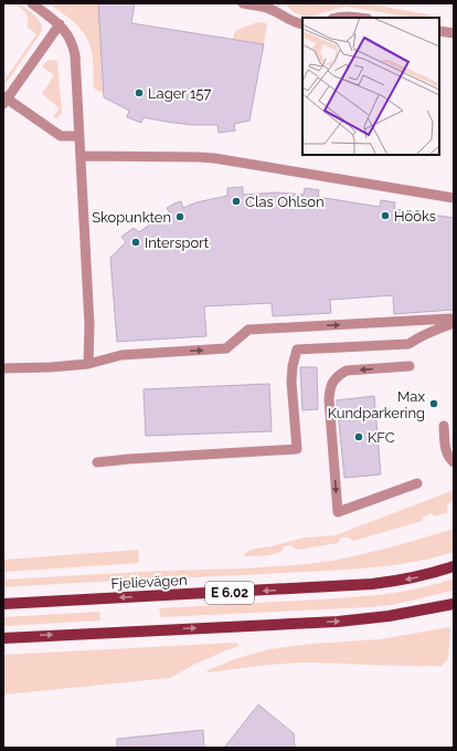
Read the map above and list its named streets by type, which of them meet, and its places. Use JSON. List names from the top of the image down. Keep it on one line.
{"streets":{"main road":["Fjelievägen","E 6.02"]},"places":["Lager 157","Clas Ohlson","Hööks","Skopunkten","Intersport","Max Kundparkering","KFC"]}
